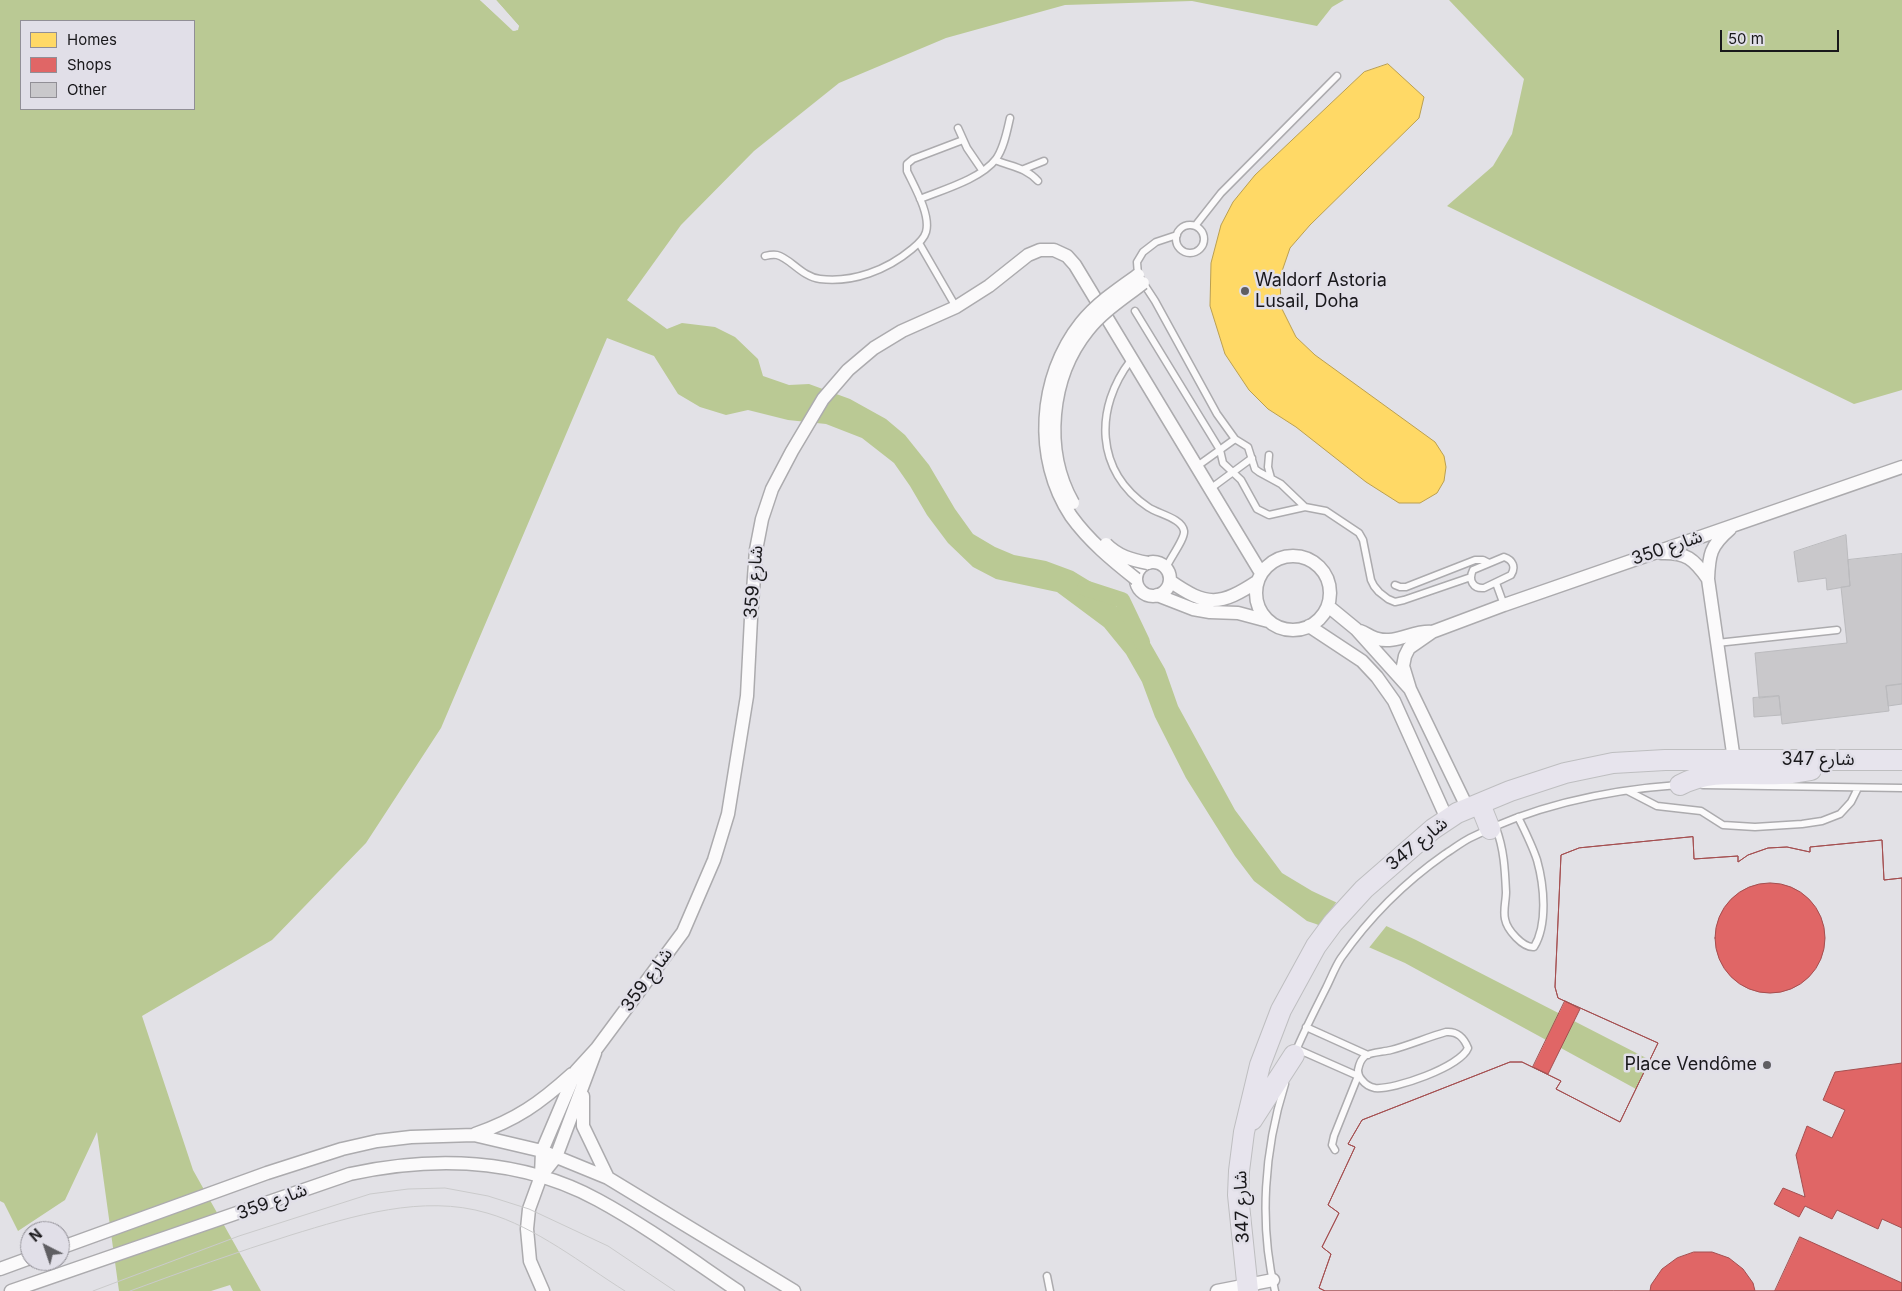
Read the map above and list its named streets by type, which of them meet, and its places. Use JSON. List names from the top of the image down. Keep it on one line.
{"streets":{"main road":["شارع 347"],"street":["شارع 350","شارع 359"]},"places":["Waldorf Astoria Lusail, Doha","Place Vendôme"],"legend":["Homes","Shops","Other"],"scale_bar":"50 m","north":"top left"}
